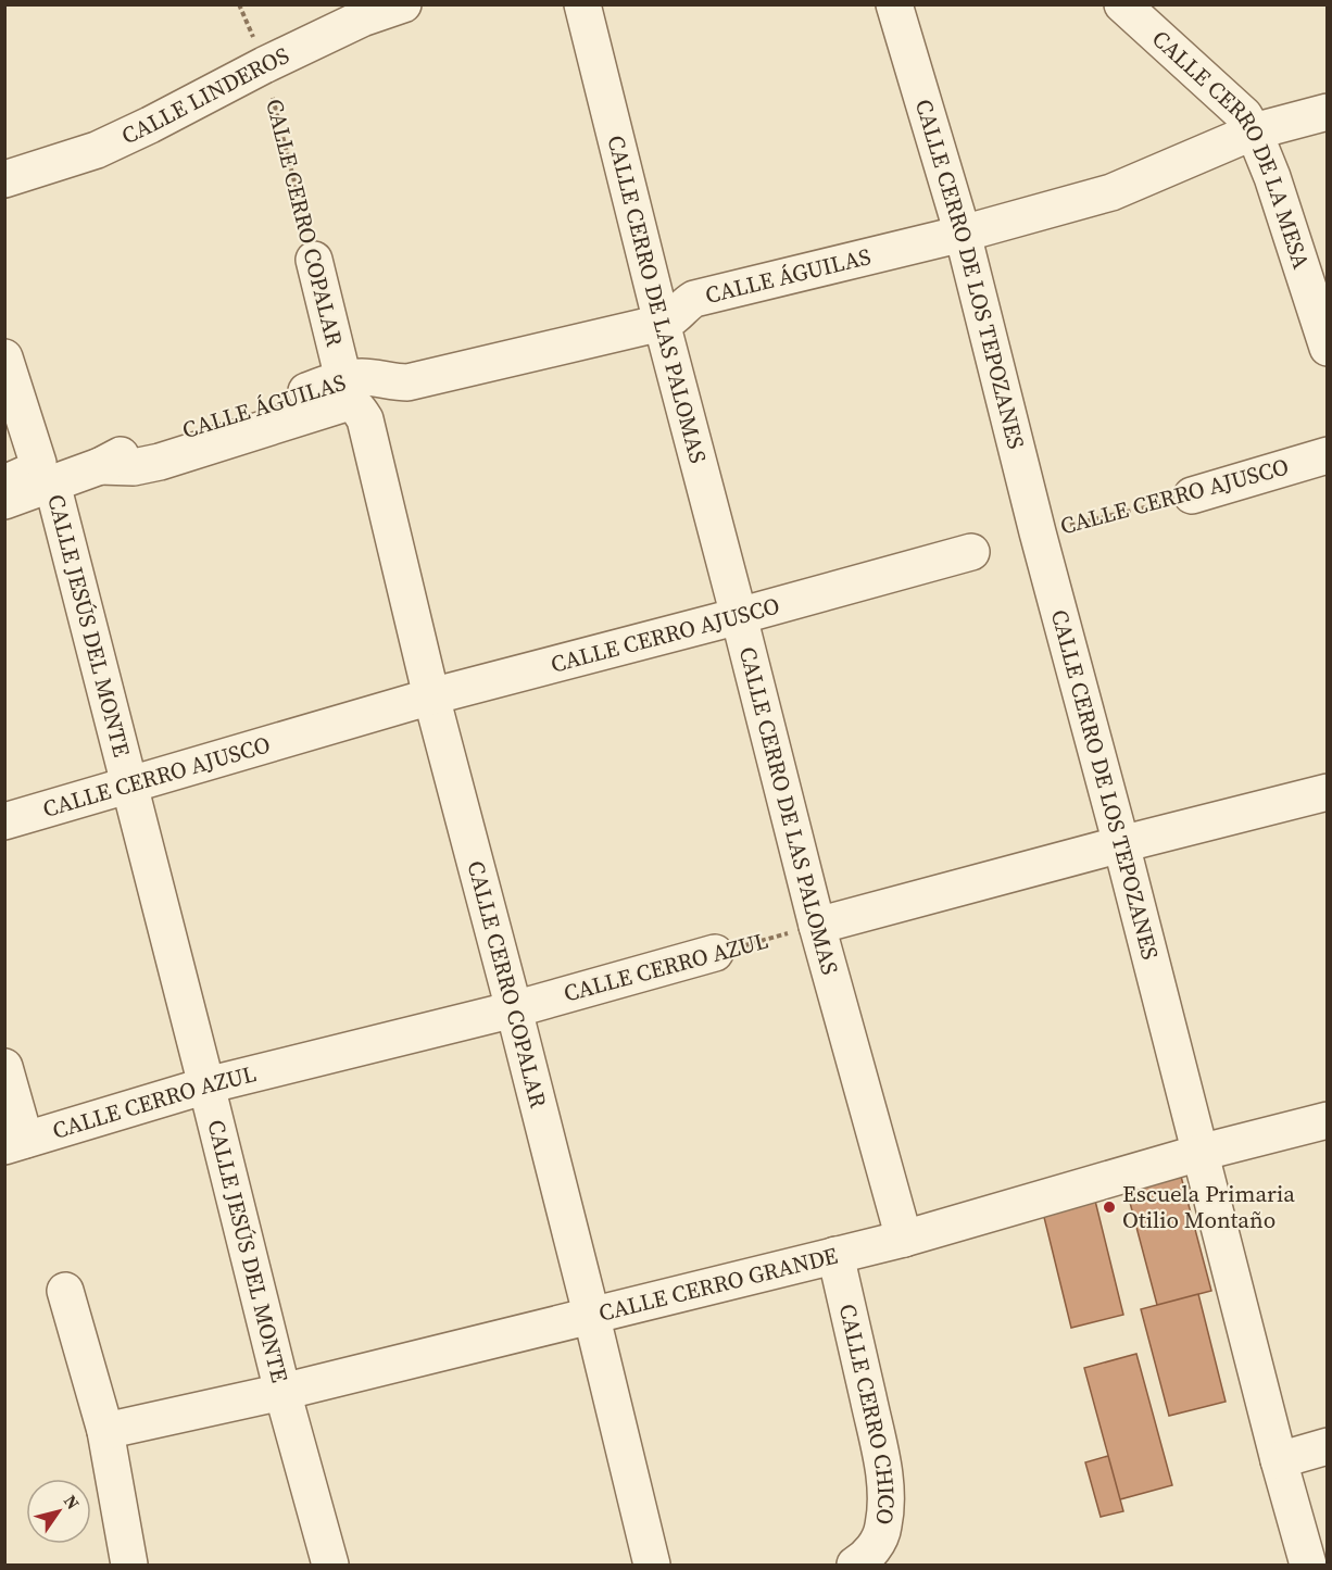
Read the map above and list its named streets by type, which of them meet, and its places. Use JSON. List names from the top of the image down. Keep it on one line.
{"streets":{"street":["CALLE LINDEROS","CALLE CERRO DE LA MESA","CALLE CERRO COPALAR","CALLE CERRO DE LOS TEPOZANES","CALLE ÁGUILAS","CALLE CERRO DE LAS PALOMAS","CALLE CERRO AJUSCO","CALLE JESÚS DEL MONTE","CALLE CERRO AZUL","CALLE CERRO GRANDE","CALLE CERRO CHICO"]},"crossings":[["CALLE LINDEROS","CALLE CERRO COPALAR"],["CALLE CERRO DE LA MESA","CALLE ÁGUILAS"],["CALLE CERRO COPALAR","CALLE ÁGUILAS"],["CALLE CERRO COPALAR","CALLE CERRO AJUSCO"],["CALLE CERRO COPALAR","CALLE CERRO AZUL"],["CALLE CERRO COPALAR","CALLE CERRO GRANDE"],["CALLE CERRO DE LOS TEPOZANES","CALLE ÁGUILAS"],["CALLE CERRO DE LOS TEPOZANES","CALLE CERRO AJUSCO"],["CALLE CERRO DE LOS TEPOZANES","CALLE CERRO GRANDE"],["CALLE ÁGUILAS","CALLE CERRO DE LAS PALOMAS"],["CALLE ÁGUILAS","CALLE JESÚS DEL MONTE"],["CALLE CERRO DE LAS PALOMAS","CALLE CERRO AJUSCO"],["CALLE CERRO DE LAS PALOMAS","CALLE CERRO AZUL"],["CALLE CERRO DE LAS PALOMAS","CALLE CERRO GRANDE"],["CALLE CERRO AJUSCO","CALLE JESÚS DEL MONTE"],["CALLE JESÚS DEL MONTE","CALLE CERRO AZUL"],["CALLE JESÚS DEL MONTE","CALLE CERRO GRANDE"],["CALLE CERRO GRANDE","CALLE CERRO CHICO"]],"places":["Escuela Primaria Otilio Montaño"],"north":"top right"}
